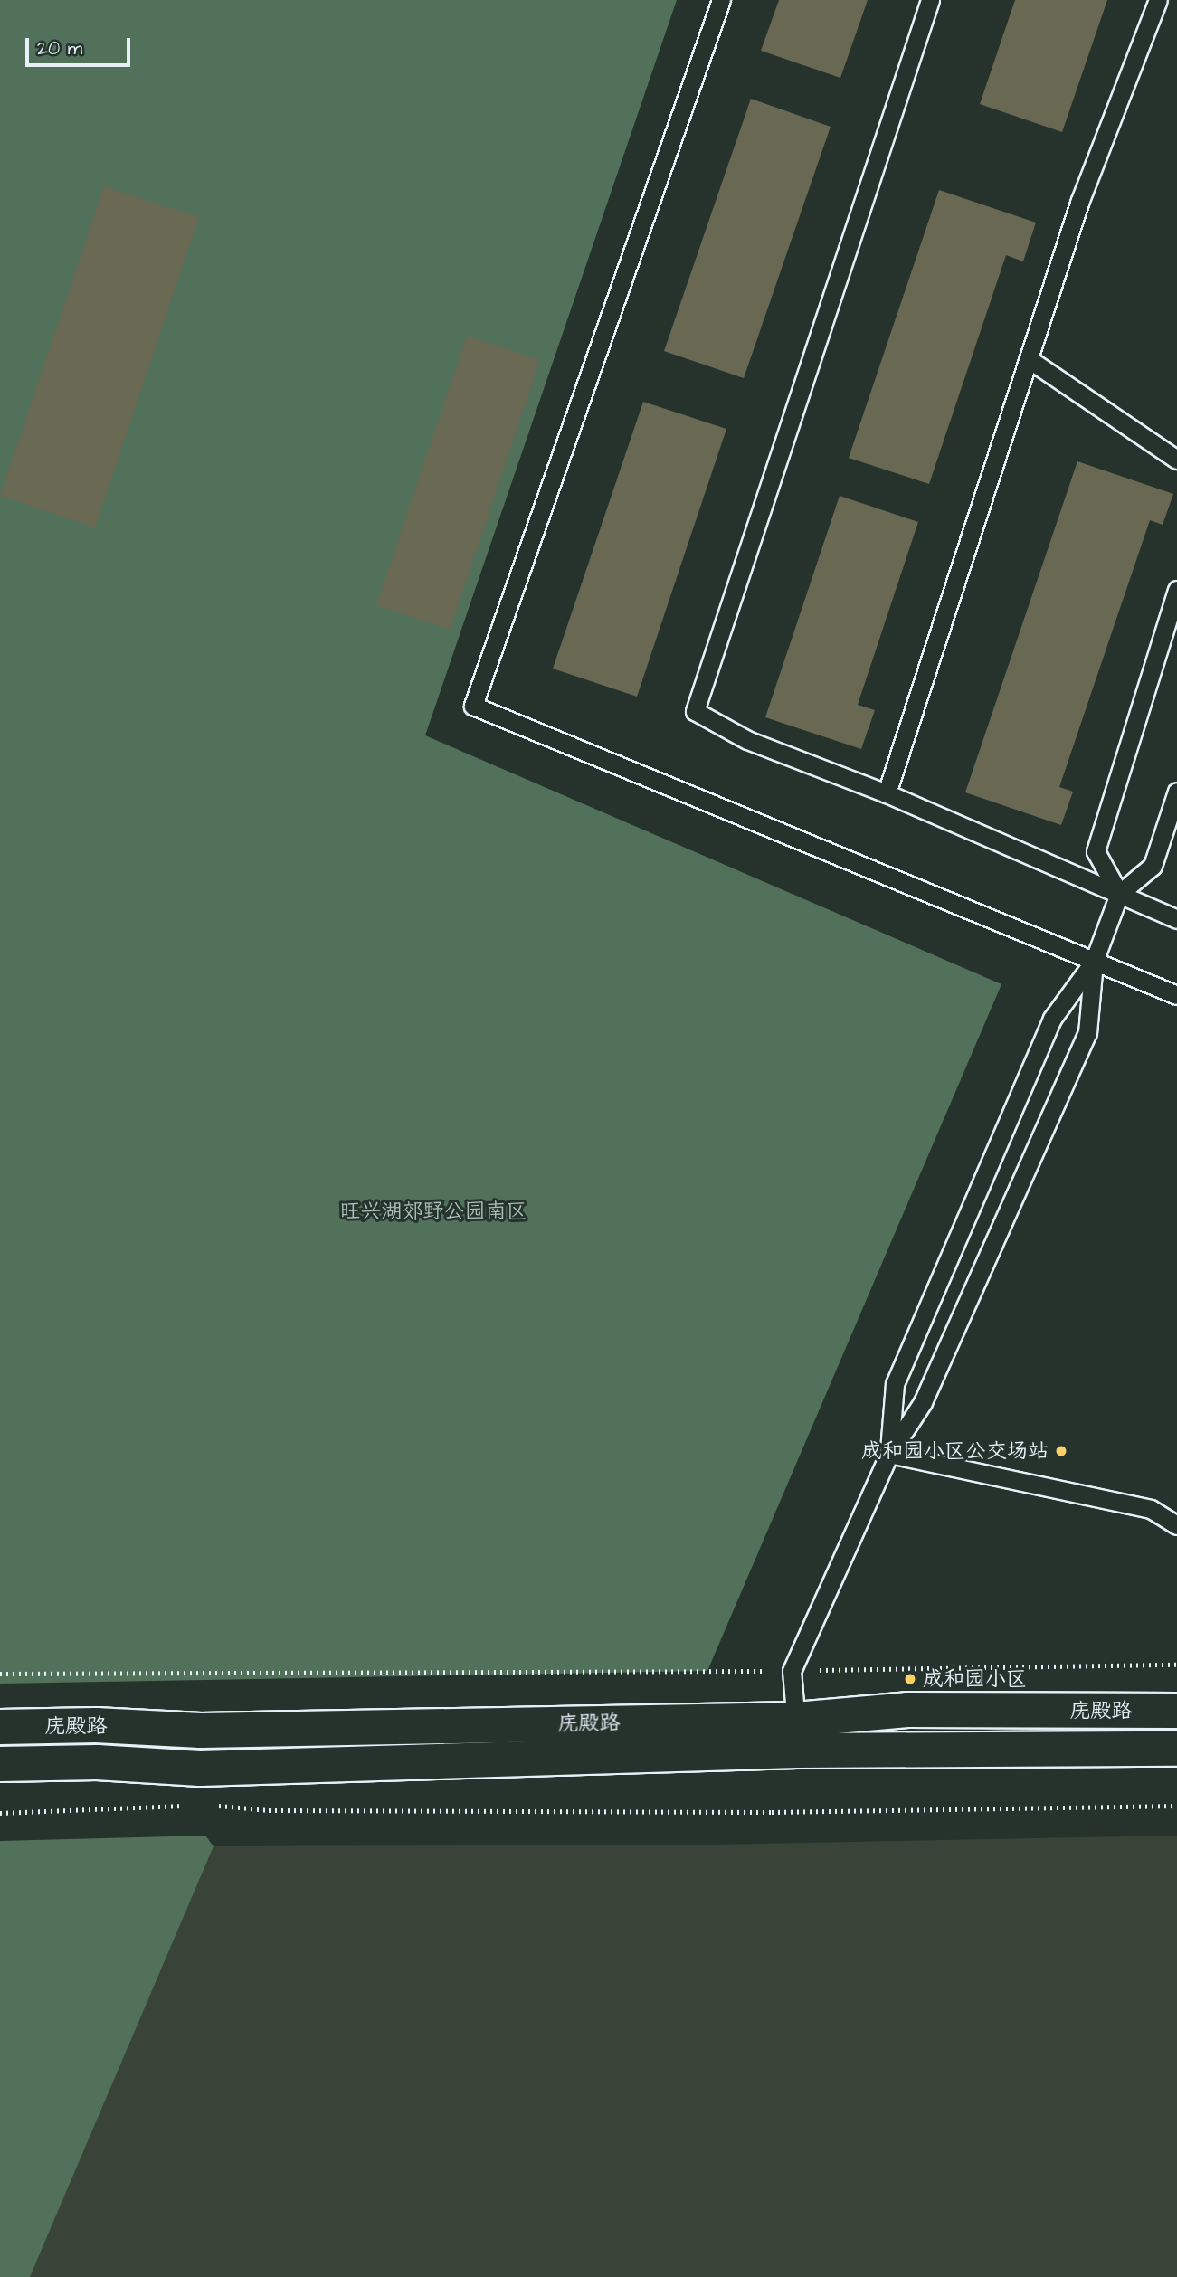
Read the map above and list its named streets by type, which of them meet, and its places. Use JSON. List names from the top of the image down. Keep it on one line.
{"streets":{"main road":["庑殿路"]},"parks":["旺兴湖郊野公园南区"],"places":["成和园小区公交场站","成和园小区"],"scale_bar":"20 m"}
